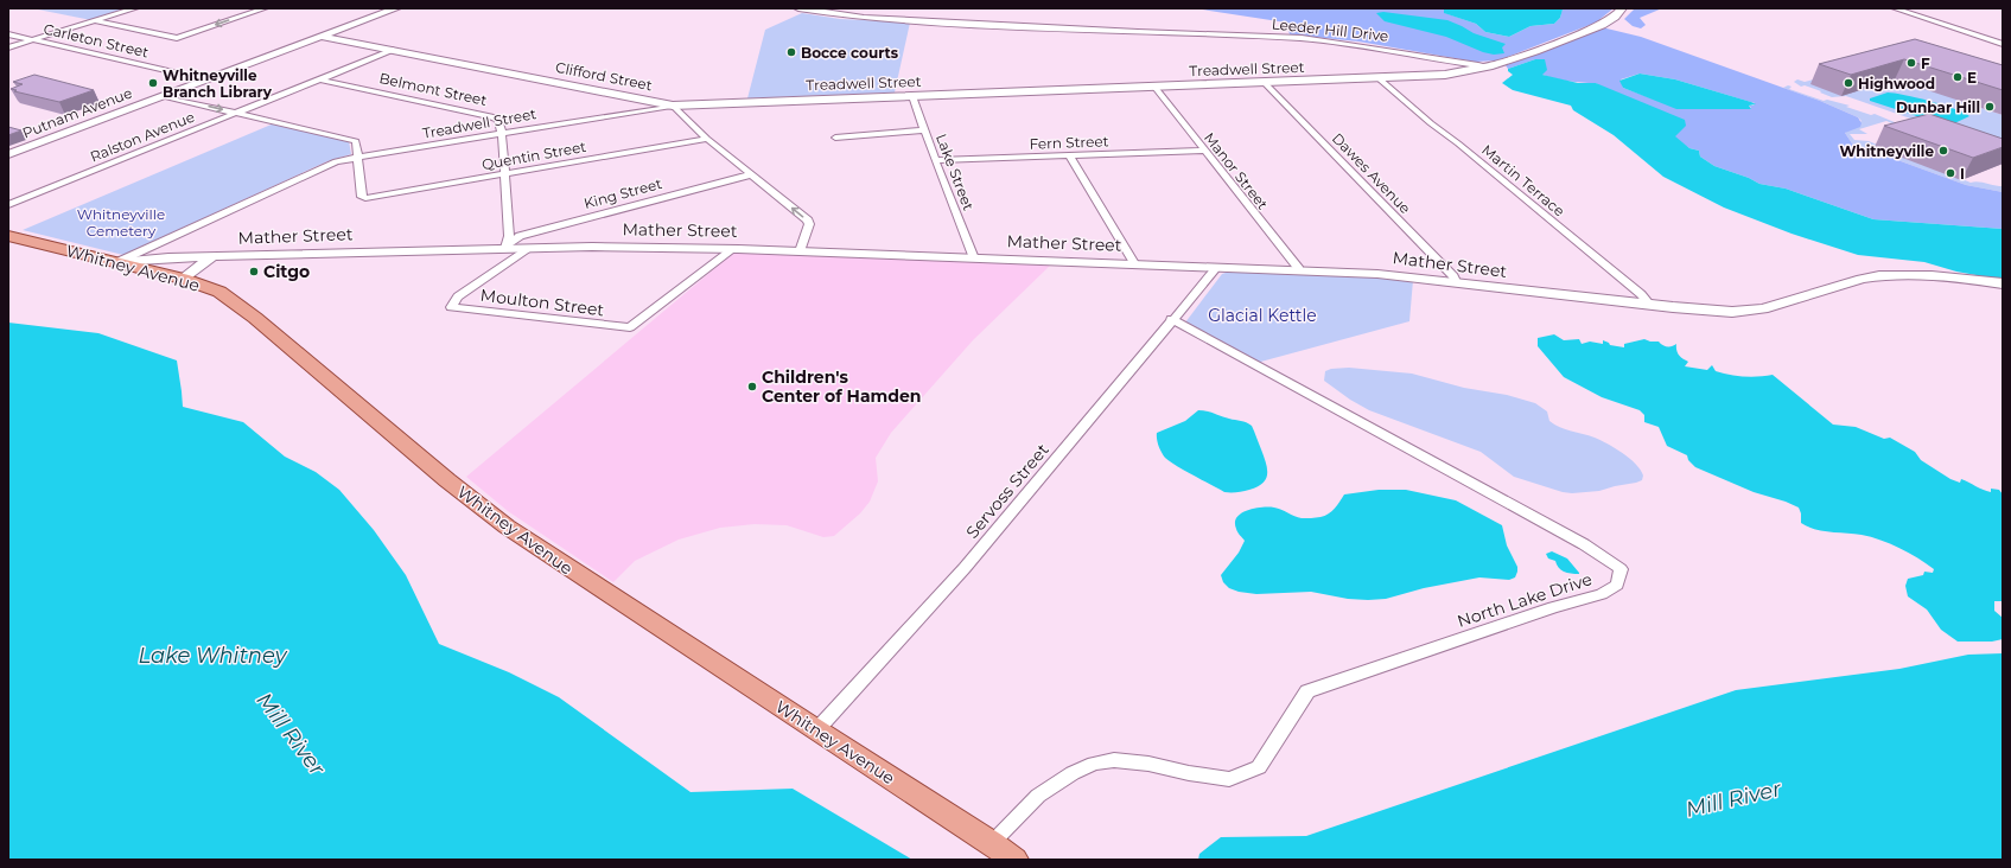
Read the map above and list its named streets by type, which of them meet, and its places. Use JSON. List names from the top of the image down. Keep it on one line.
{"streets":{"main road":["Whitney Avenue"],"street":["Leeder Hill Drive","Carleton Street","Treadwell Street","Clifford Street","Belmont Street","Putnam Avenue","Ralston Avenue","Fern Street","Quentin Street","Manor Street","Lake Street","Dawes Avenue","Martin Terrace","King Street","Mather Street","Moulton Street","Servoss Street","North Lake Drive"]},"crossings":[["Leeder Hill Drive","Treadwell Street"],["Carleton Street","Putnam Avenue"],["Treadwell Street","Clifford Street"],["Treadwell Street","Belmont Street"],["Treadwell Street","Quentin Street"],["Treadwell Street","Manor Street"],["Treadwell Street","Lake Street"],["Treadwell Street","Dawes Avenue"],["Treadwell Street","Martin Terrace"],["Treadwell Street","Mather Street"],["Treadwell Street","Whitney Avenue"],["Clifford Street","Putnam Avenue"],["Clifford Street","Ralston Avenue"],["Belmont Street","Ralston Avenue"],["Belmont Street","Quentin Street"],["Belmont Street","King Street"],["Belmont Street","Mather Street"],["Fern Street","Manor Street"],["Fern Street","Lake Street"],["Manor Street","Mather Street"],["Lake Street","Mather Street"],["Dawes Avenue","Mather Street"],["Martin Terrace","Mather Street"],["King Street","Mather Street"],["Mather Street","Whitney Avenue"],["Mather Street","Moulton Street"],["Mather Street","Servoss Street"],["Whitney Avenue","Servoss Street"],["Whitney Avenue","North Lake Drive"],["Servoss Street","North Lake Drive"]],"water":["Lake Whitney","Mill River"],"parks":["Whitneyville Cemetery","Glacial Kettle"],"places":["Bocce courts","F","E","Whitneyville Branch Library","Highwood","Dunbar Hill","Whitneyville","I","Citgo","Children's Center of Hamden"]}
